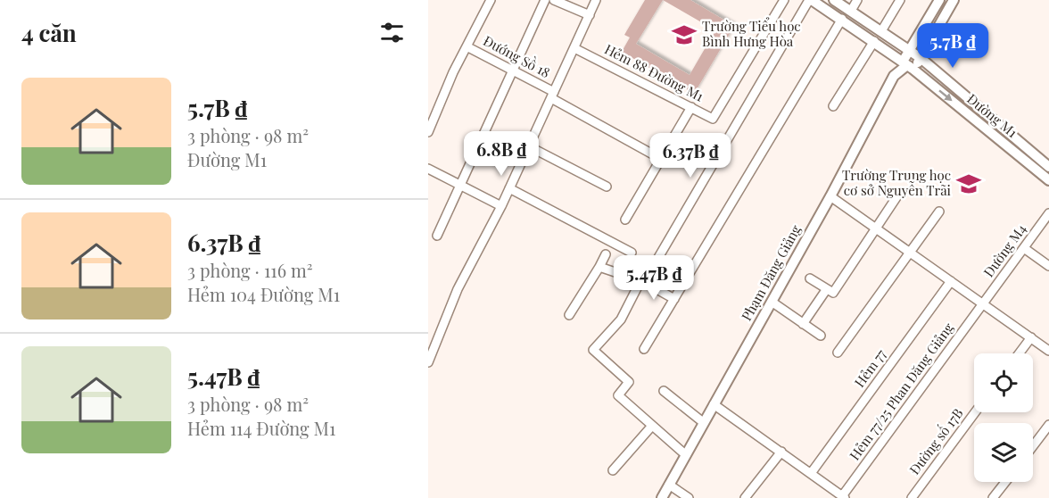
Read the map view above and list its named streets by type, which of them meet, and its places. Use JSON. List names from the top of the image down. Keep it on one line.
{"streets":{"street":["Đướng Sồ 18","Hẻm 88 Đường M1","Đường M1","Đường M4","Phạm Đăng Giảng","Hẻm 77","Hẻm 77/25 Phan Đăng Giảng","Đường số 17B"]},"crossings":[["Đường M1","Phạm Đăng Giảng"],["Đường M4","Hẻm 77/25 Phan Đăng Giảng"]],"places":{"school or university":["Trường Tiểu học Bình Hưng Hòa","Trường Trung học cơ sở Nguyễn Trãi"]},"page":{"heading":"4 căn","price":["5.7B ₫","6.8B ₫","6.37B ₫","5.47B ₫"],"list":[{"name":"5.7B ₫","note":"3 phòng · 98 m² · Đường M1"},{"name":"6.37B ₫","note":"3 phòng · 116 m² · Hẻm 104 Đường M1"},{"name":"5.47B ₫","note":"3 phòng · 98 m² · Hẻm 114 Đường M1"}]}}
